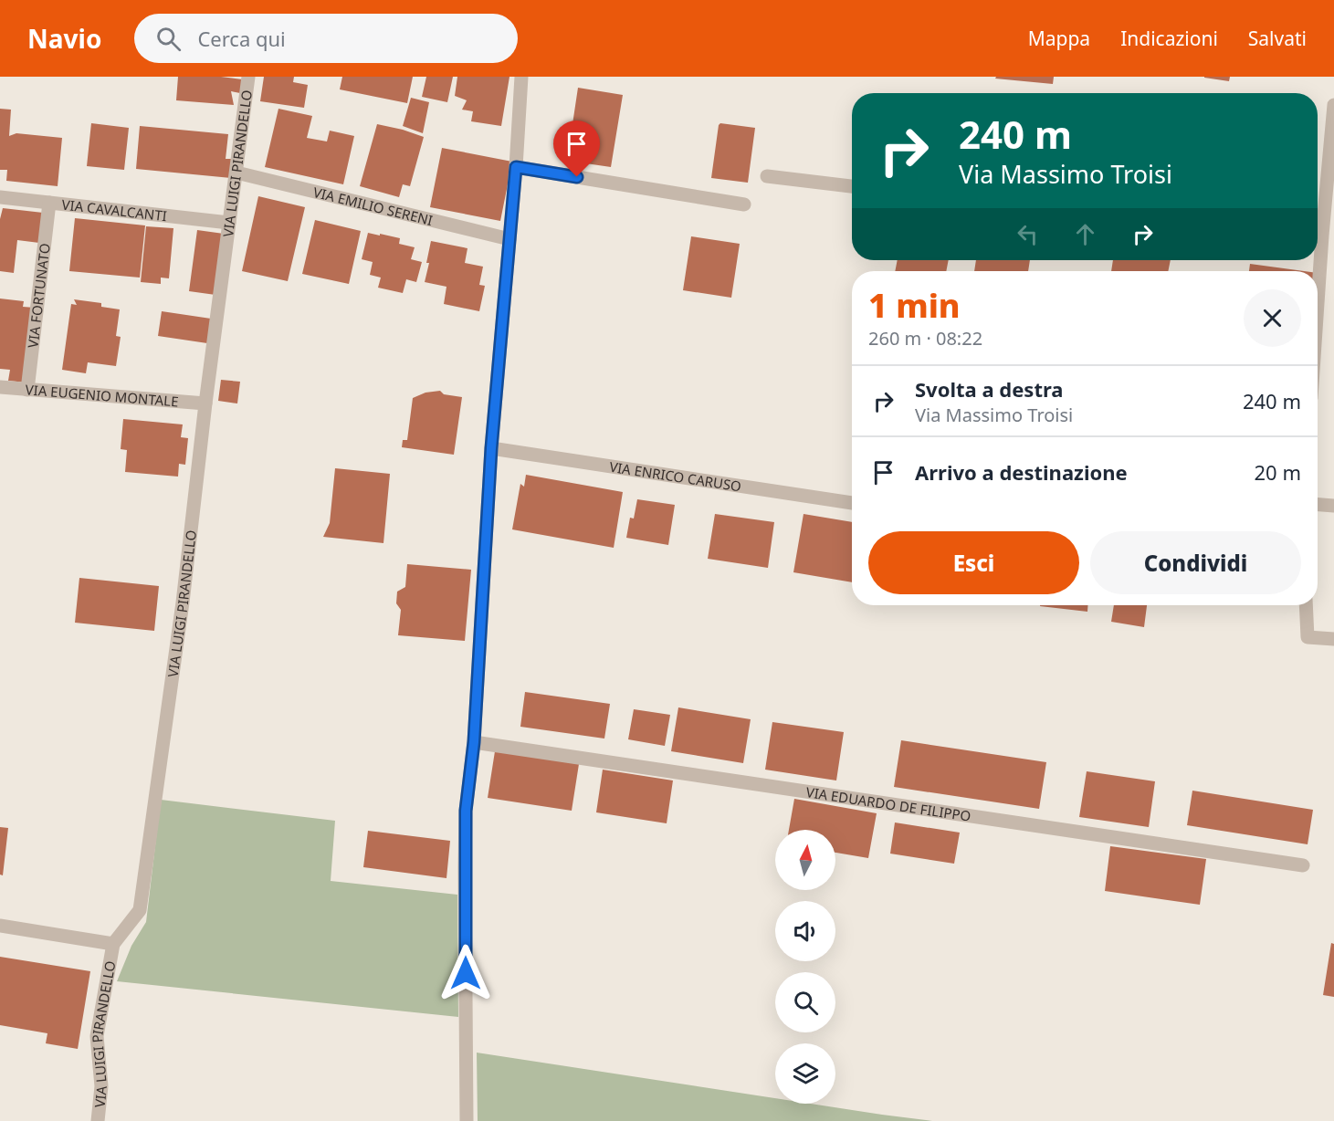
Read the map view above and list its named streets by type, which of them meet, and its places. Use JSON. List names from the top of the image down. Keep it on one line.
{"streets":{"street":["VIA LUIGI PIRANDELLO","VIA EMILIO SERENI","VIA CAVALCANTI","VIA FORTUNATO","VIA EUGENIO MONTALE","VIA ENRICO CARUSO","VIA EDUARDO DE FILIPPO"]},"crossings":[["VIA LUIGI PIRANDELLO","VIA EMILIO SERENI"],["VIA LUIGI PIRANDELLO","VIA CAVALCANTI"],["VIA LUIGI PIRANDELLO","VIA EUGENIO MONTALE"],["VIA CAVALCANTI","VIA FORTUNATO"],["VIA FORTUNATO","VIA EUGENIO MONTALE"]],"north":"top","page":{"header":"Navio","search":"Cerca qui","nav":["Mappa","Indicazioni","Salvati"],"turn":["240 m","Via Massimo Troisi"],"heading":["1 min","260 m · 08:22"],"list":[{"name":"Svolta a destra","note":"Via Massimo Troisi","value":"240 m"},{"name":"Arrivo a destinazione","value":"20 m"}],"buttons":["Esci","Condividi"]}}
